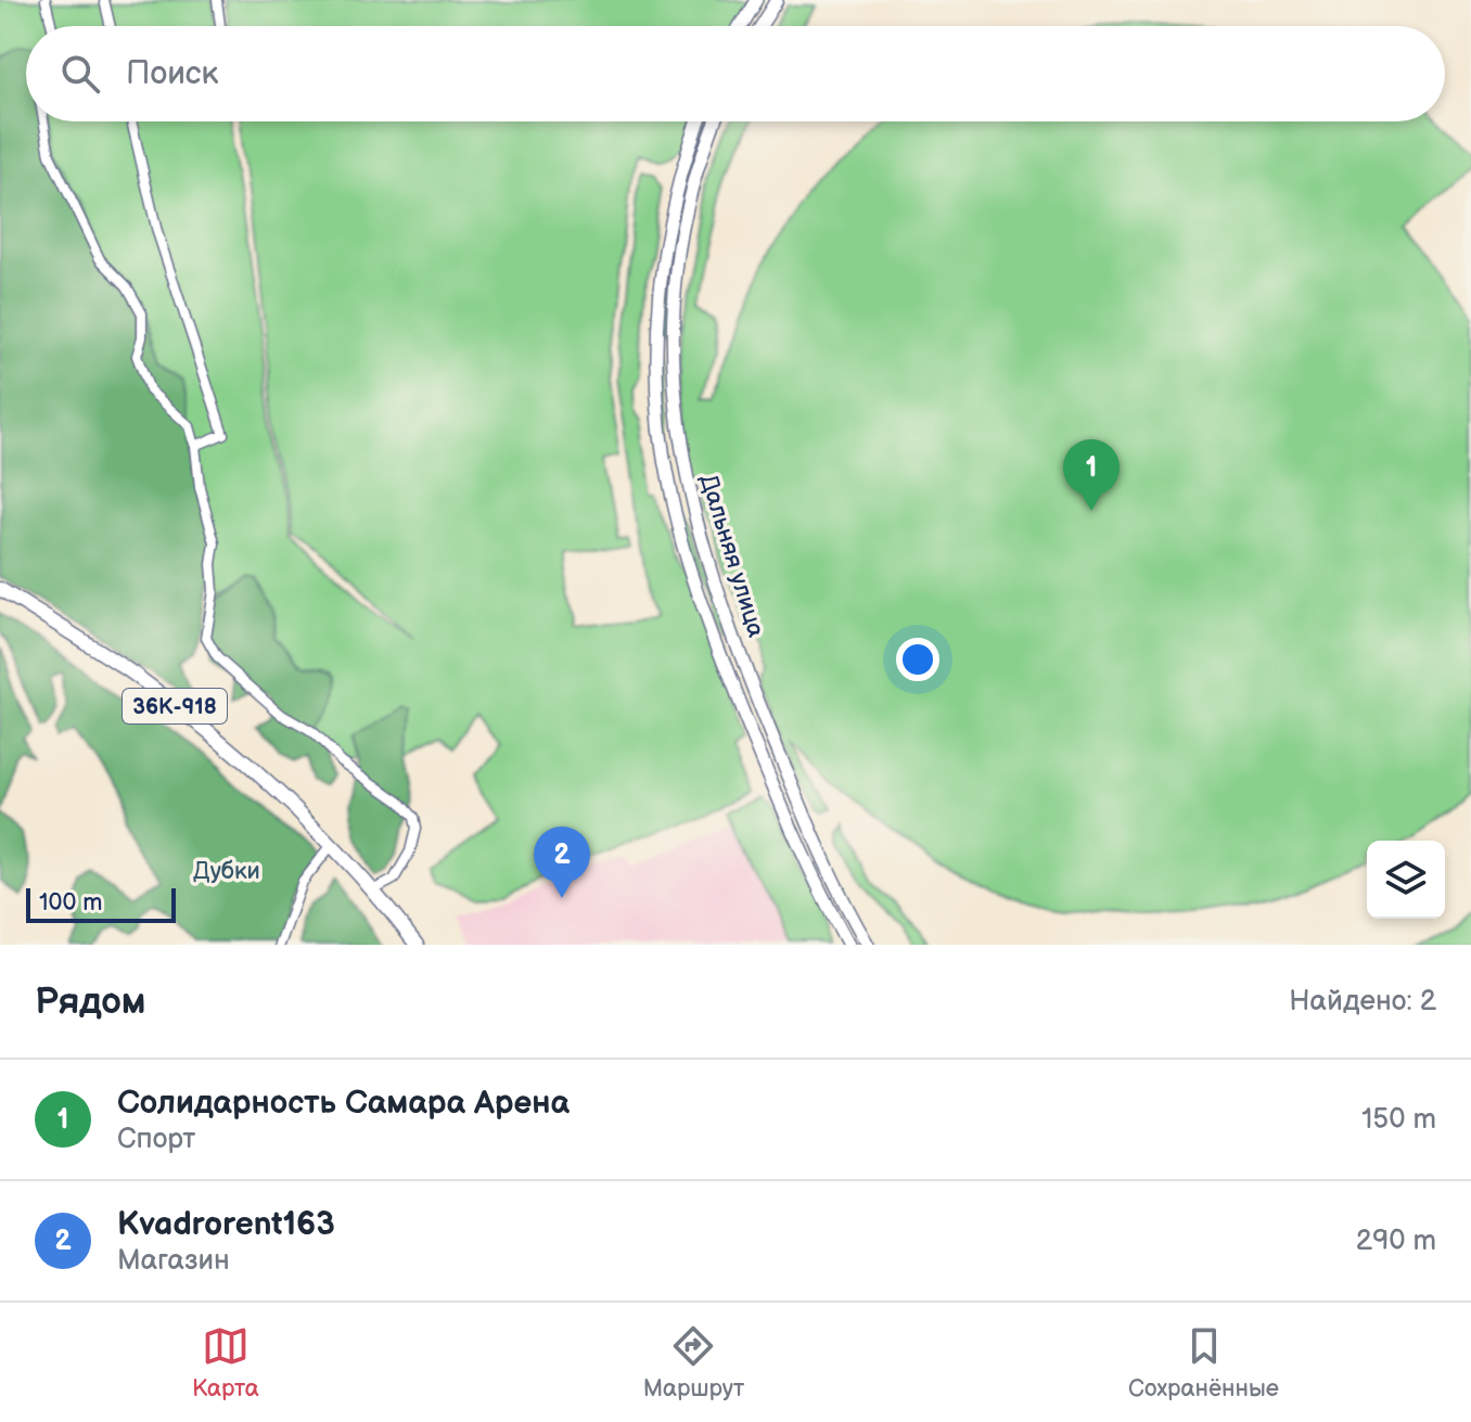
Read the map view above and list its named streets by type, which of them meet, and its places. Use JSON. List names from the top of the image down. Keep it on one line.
{"streets":{"main road":["Дальняя улица","36К-918"]},"parks":["Дубки"],"scale_bar":"100 m","page":{"search":"Поиск","pins":["1","2"],"scale":"100 m","heading":["Рядом","Найдено: 2"],"list":[{"mark":"1","name":"Солидарность Самара Арена","note":"Спорт","value":"150 m"},{"mark":"2","name":"Kvadrorent163","note":"Магазин","value":"290 m"}],"nav":["Карта","Маршрут","Сохранённые"]}}
